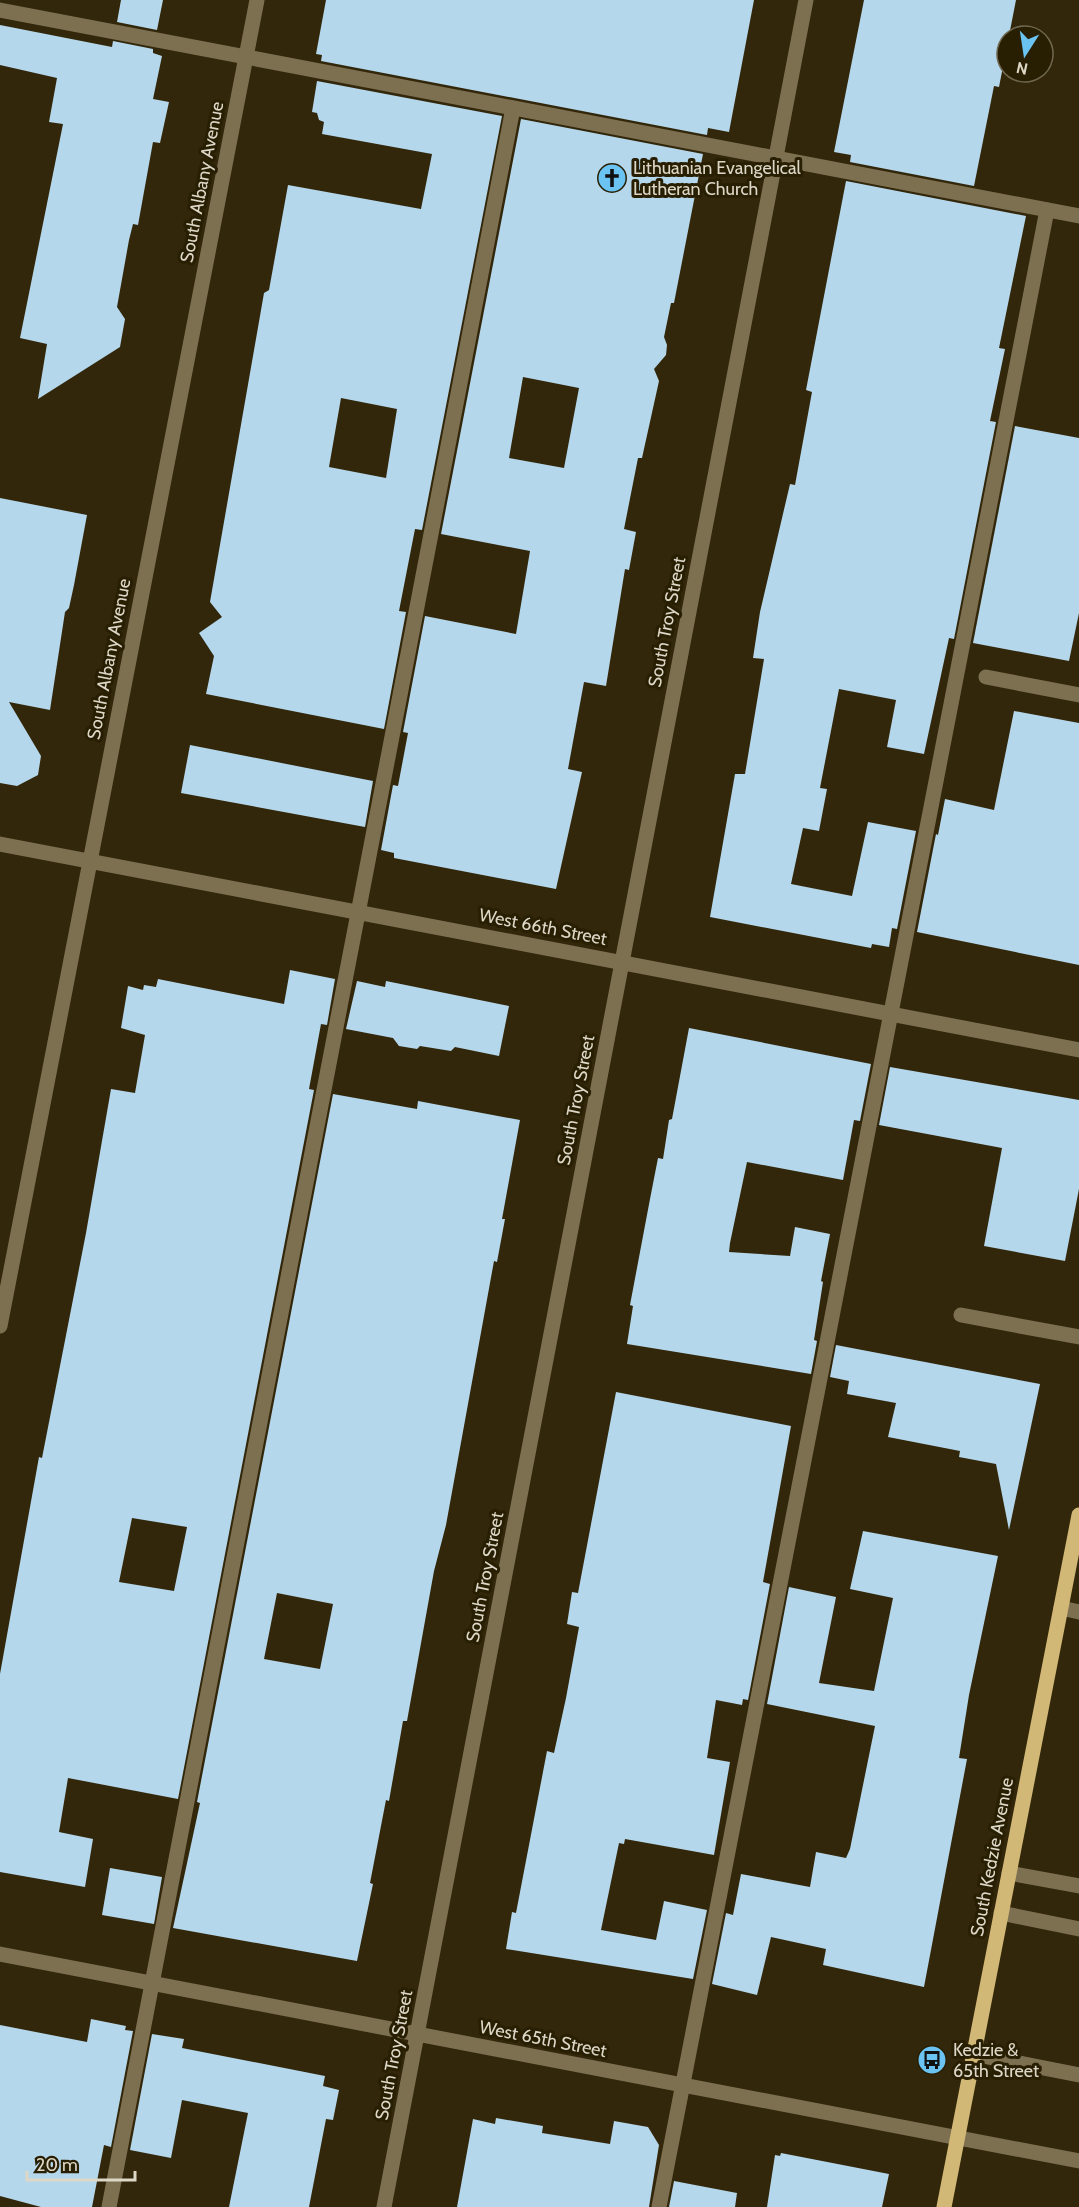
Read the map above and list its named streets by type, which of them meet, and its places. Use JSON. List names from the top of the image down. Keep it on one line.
{"streets":{"main road":["South Kedzie Avenue"],"street":["South Albany Avenue","South Troy Street","West 66th Street","West 65th Street"]},"crossings":[["South Albany Avenue","West 66th Street"],["South Troy Street","West 66th Street"],["South Troy Street","West 65th Street"],["South Kedzie Avenue","West 65th Street"]],"places":{"church":["Lithuanian Evangelical Lutheran Church"],"bus stop":["Kedzie & 65th Street"]},"scale_bar":"20 m","north":"bottom"}
